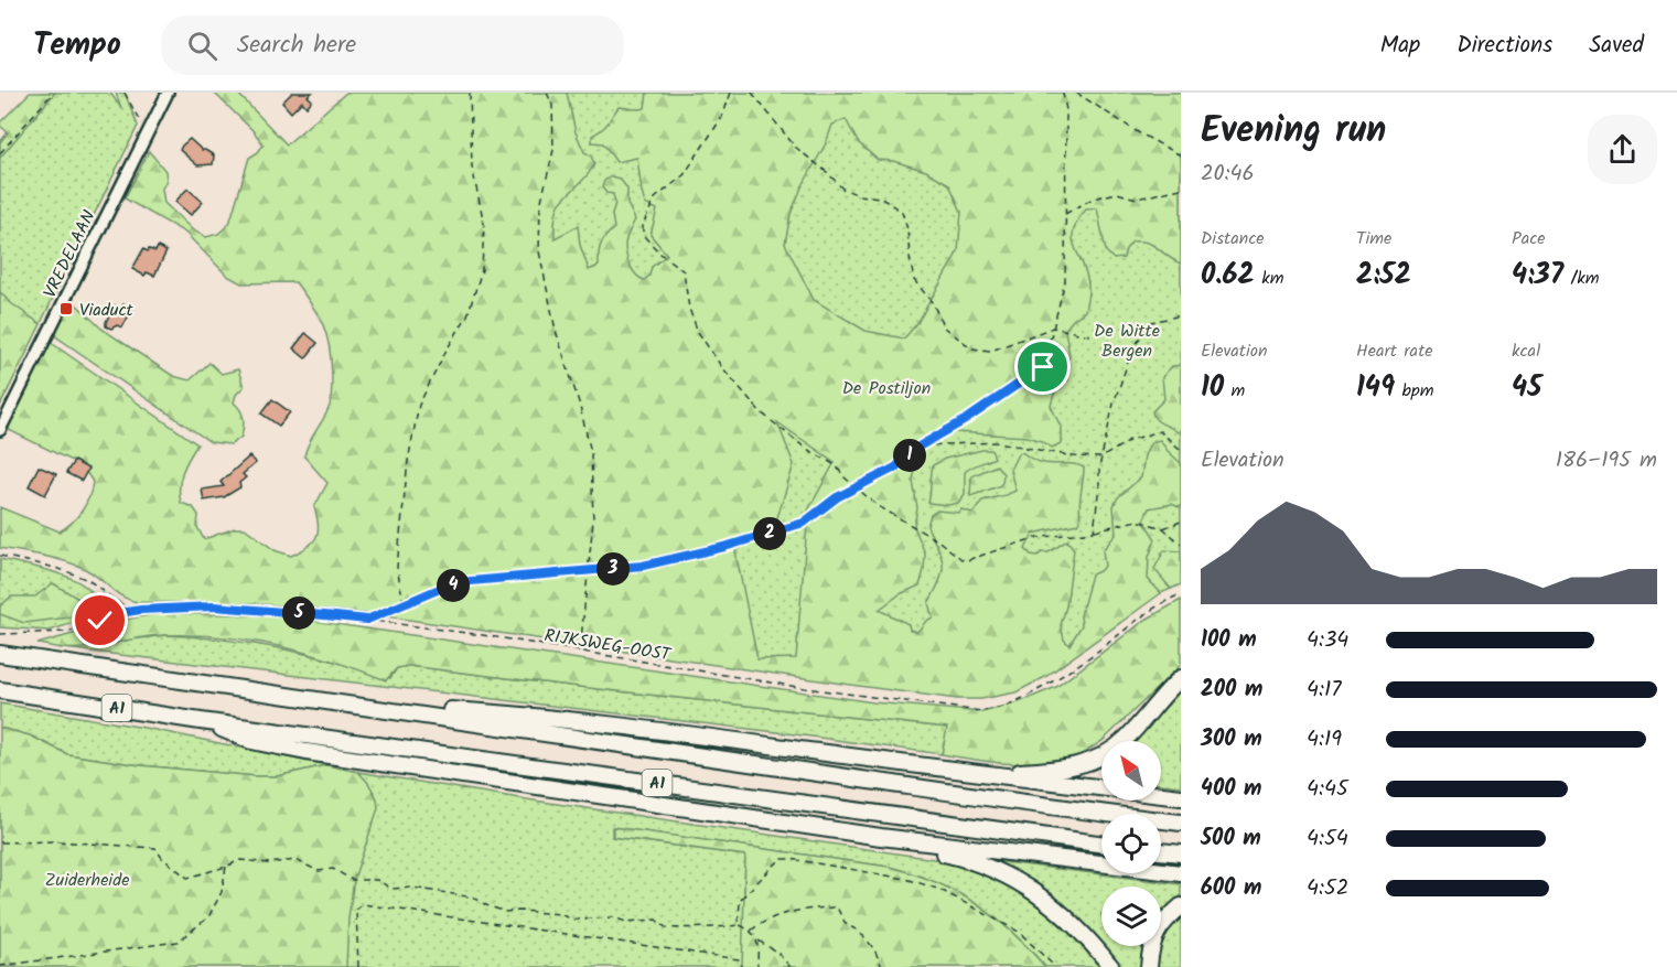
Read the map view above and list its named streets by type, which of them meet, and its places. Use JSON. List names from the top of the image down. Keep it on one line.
{"streets":{"highway":["A1"],"street":["VREDELAAN"],"path":["RIJKSWEG-OOST"]},"parks":["De Witte Bergen","De Postiljon","Zuiderheide"],"places":{"transit":["Viaduct"]},"north":"top left","page":{"header":"Tempo","search":"Search here","nav":["Map","Directions","Saved"],"heading":["Evening run","20:46"],"stats":[["Distance","0.62 km"],["Time","2:52"],["Pace","4:37 /km"],["Elevation","10 m"],["Heart rate","149 bpm"],["kcal","45"]],"chart":["Elevation","186–195 m"],"pins":["1","2","3","4","5"],"list":[{"name":"100 m","note":"4:34"},{"name":"200 m","note":"4:17"},{"name":"300 m","note":"4:19"},{"name":"400 m","note":"4:45"},{"name":"500 m","note":"4:54"},{"name":"600 m","note":"4:52"}]}}
